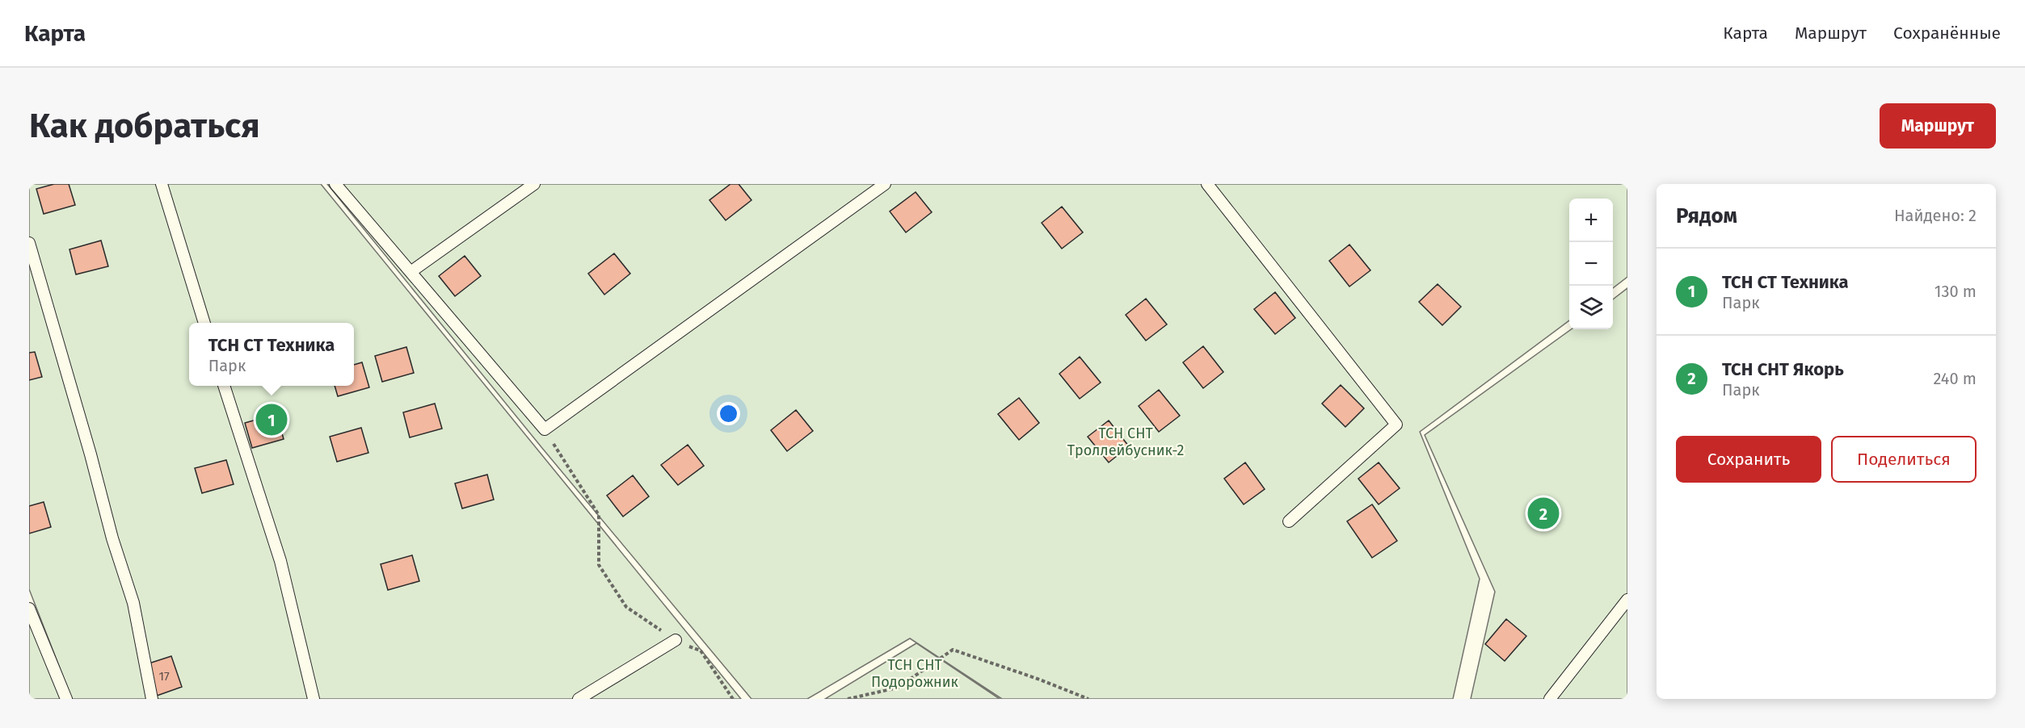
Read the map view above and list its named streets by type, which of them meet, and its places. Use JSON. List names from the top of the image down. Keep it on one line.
{"parks":["ТСН СНТ Троллейбусник-2","ТСН СНТ Подорожник"],"house_numbers":["17"],"page":{"header":"Карта","nav":["Карта","Маршрут","Сохранённые"],"buttons":["Маршрут",["Сохранить","Поделиться"]],"title":"Как добраться","heading":["Рядом","Найдено: 2"],"map_buttons":["+","−"],"list":[{"mark":"1","name":"ТСН СТ Техника","note":"Парк","value":"130 m"},{"mark":"2","name":"ТСН СНТ Якорь","note":"Парк","value":"240 m"}],"popup":["ТСН СТ Техника","Парк"],"pins":["1","2"]}}
